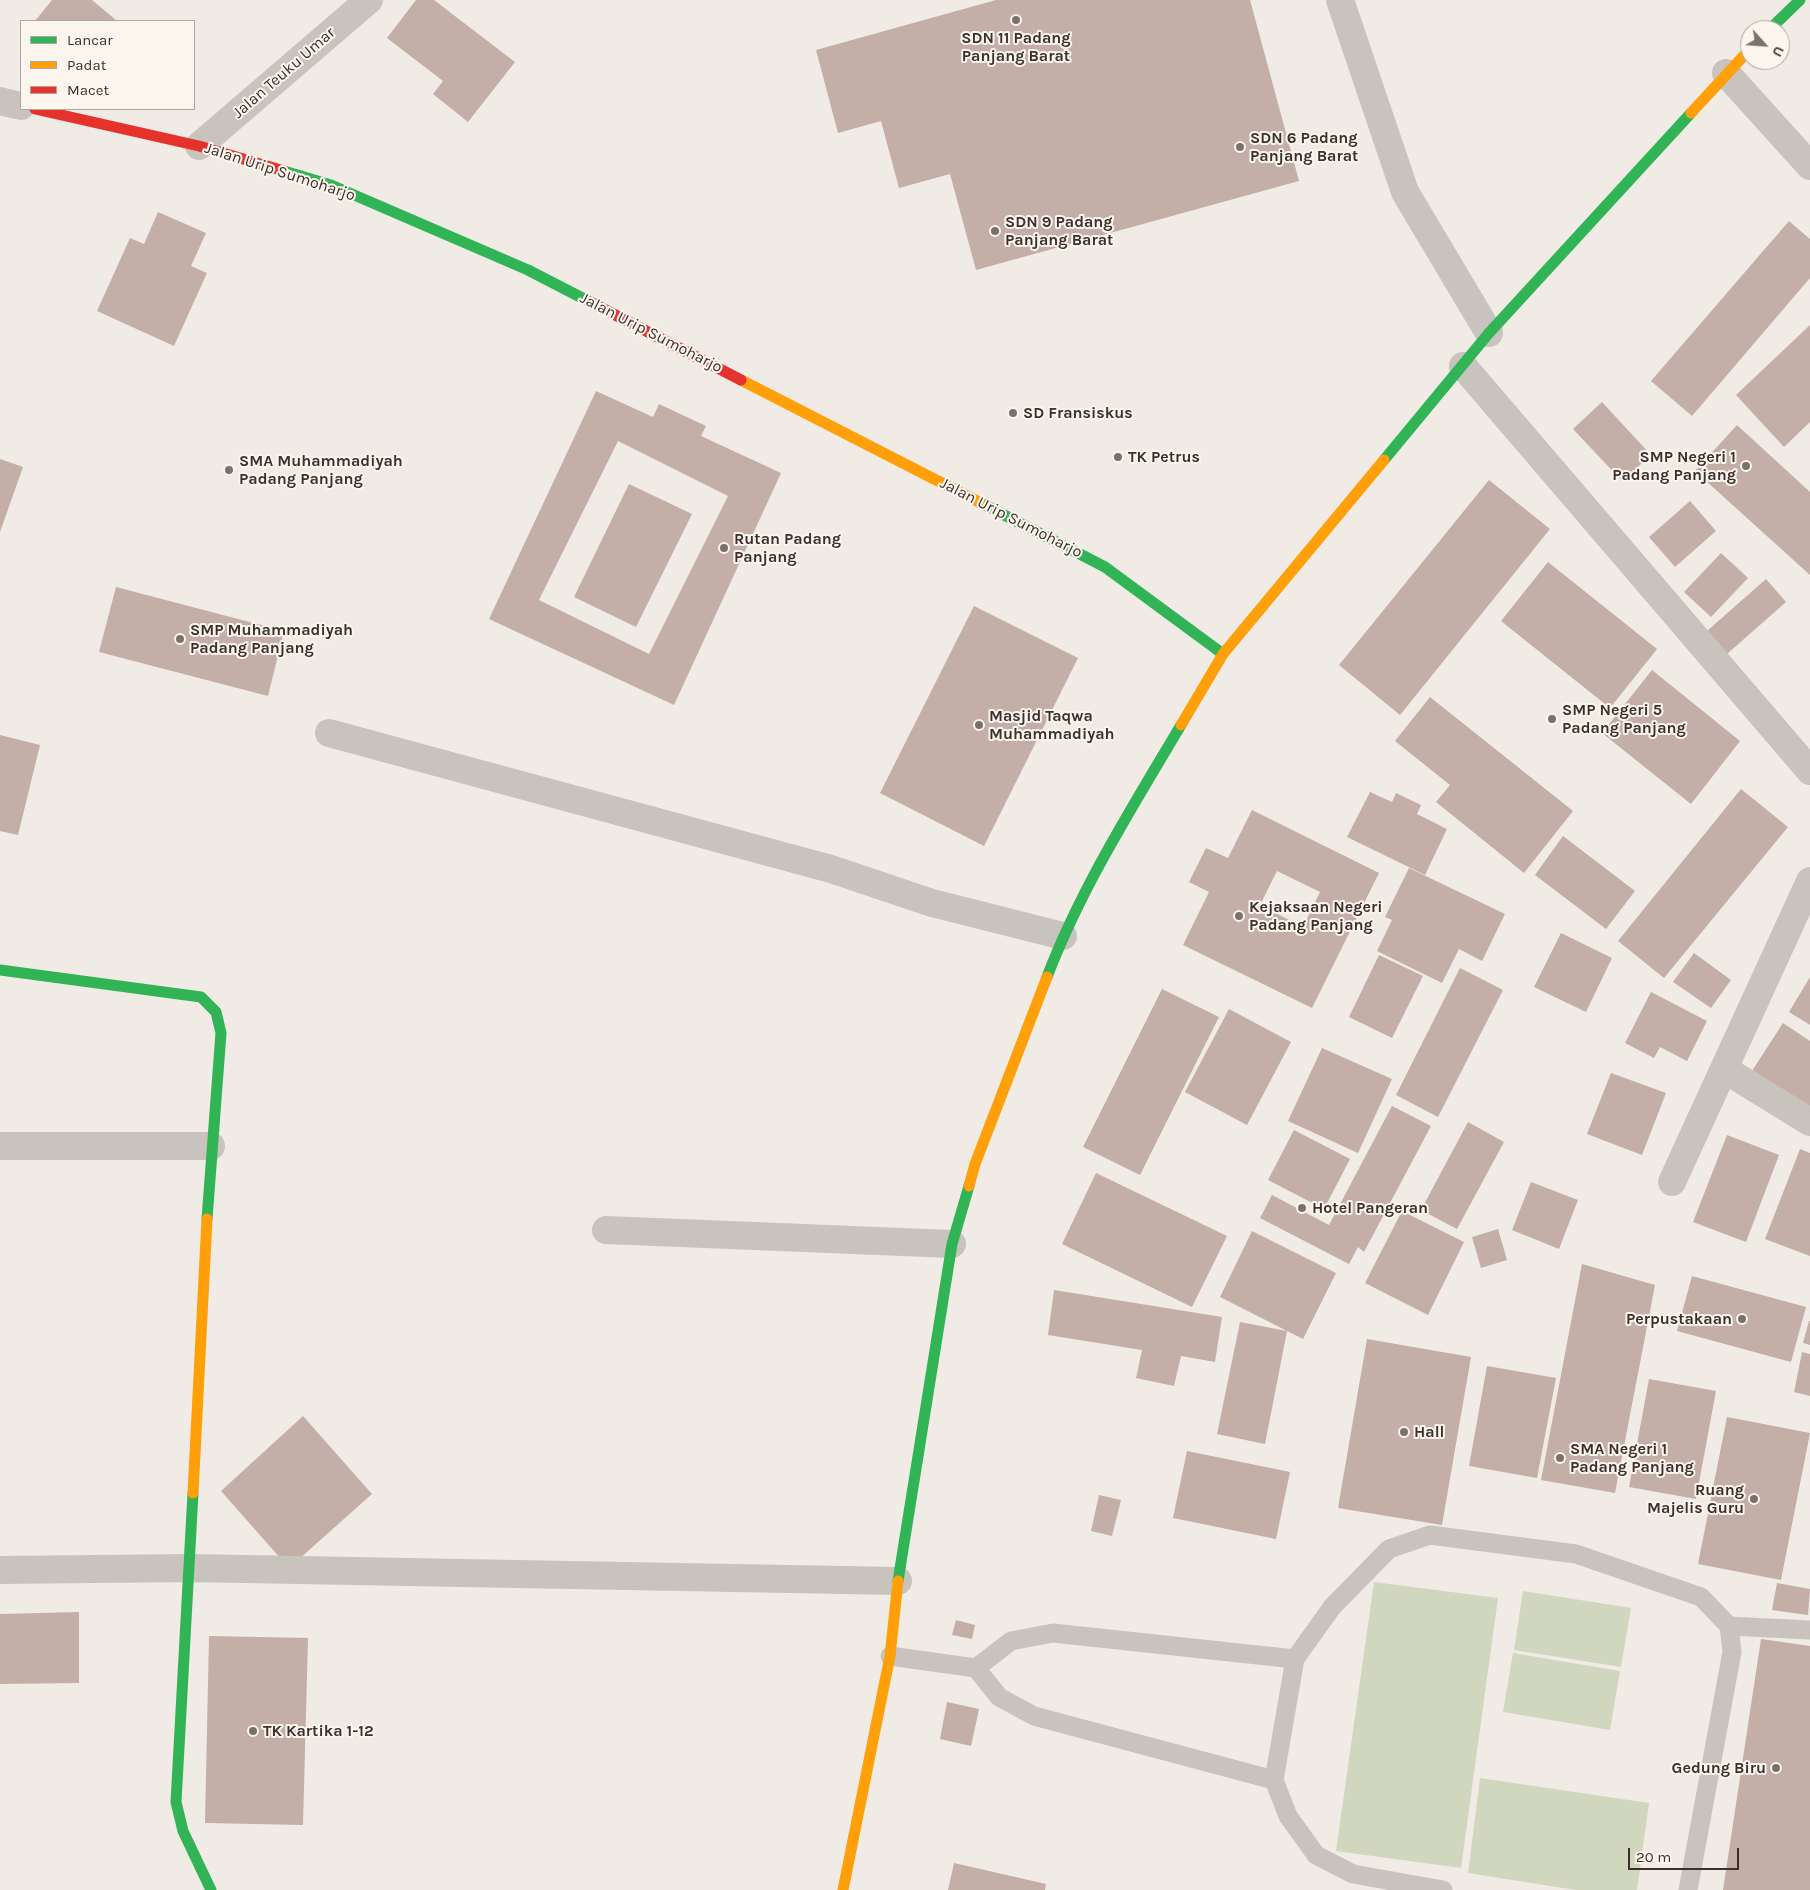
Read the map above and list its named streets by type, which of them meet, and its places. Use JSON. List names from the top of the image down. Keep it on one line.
{"streets":{"main road":["Jalan Urip Sumoharjo"],"street":["Jalan Teuku Umar"]},"crossings":[["Jalan Teuku Umar","Jalan Urip Sumoharjo"]],"places":["SDN 11 Padang Panjang Barat","SDN 6 Padang Panjang Barat","SDN 9 Padang Panjang Barat","SD Fransiskus","TK Petrus","SMP Negeri 1 Padang Panjang","SMA Muhammadiyah Padang Panjang","Rutan Padang Panjang","SMP Muhammadiyah Padang Panjang","SMP Negeri 5 Padang Panjang","Masjid Taqwa Muhammadiyah","Kejaksaan Negeri Padang Panjang","Hotel Pangeran","Perpustakaan","Hall","SMA Negeri 1 Padang Panjang","Ruang Majelis Guru","TK Kartika 1-12","Gedung Biru"],"legend":["Lancar","Padat","Macet"],"scale_bar":"20 m","north":"bottom right"}
